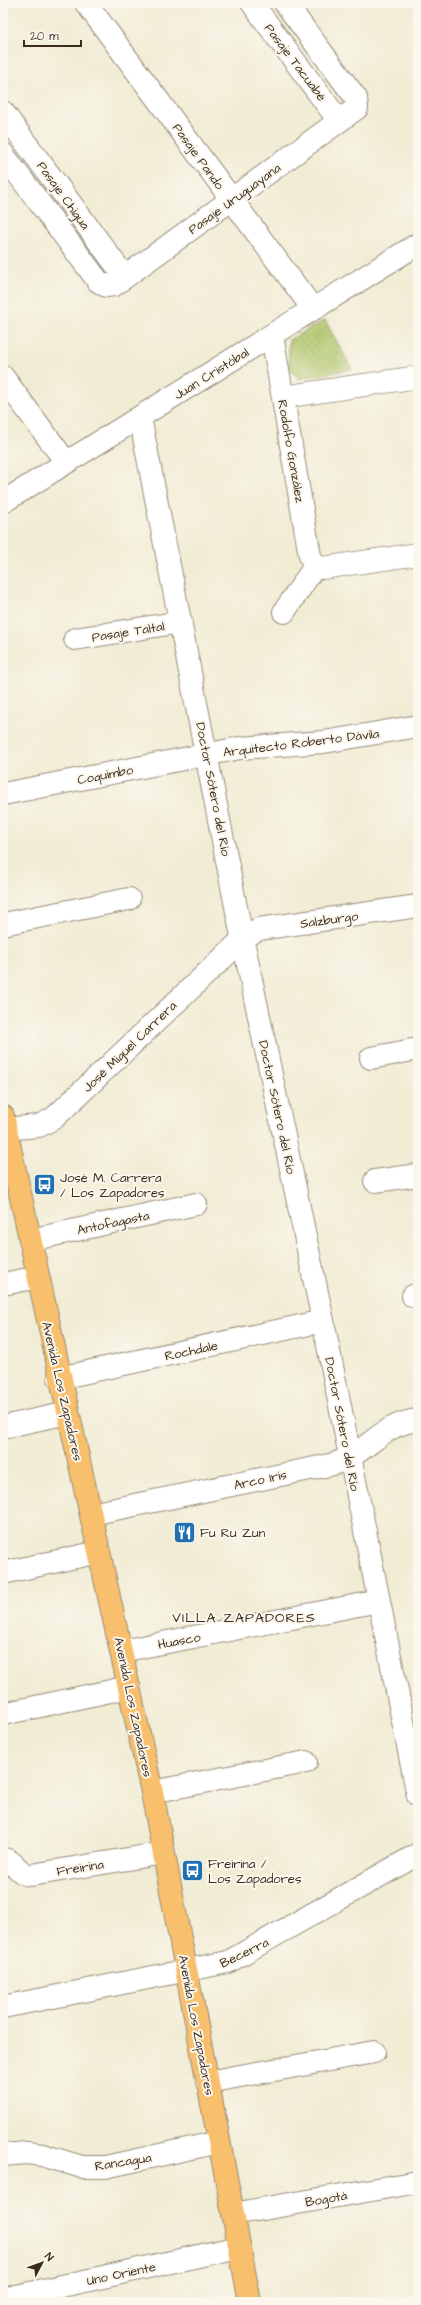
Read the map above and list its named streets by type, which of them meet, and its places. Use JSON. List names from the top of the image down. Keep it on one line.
{"streets":{"main road":["Avenida Los Zapadores"],"street":["Pasaje Tacuabé","Pasaje Pando","Pasaje Chigua","Pasaje Uruguayana","Juan Cristóbal","Rodolfo González","Pasaje Taltal","Arquitecto Roberto Dávila","Coquimbo","Doctor Sótero del Río","Salzburgo","José Miguel Carrera","Antofagasta","Rochdale","Arco Iris","Huasco","Freirina","Becerra","Rancagua","Bogotá","Uno Oriente"]},"crossings":[["Pasaje Tacuabé","Pasaje Uruguayana"],["Pasaje Pando","Pasaje Uruguayana"],["Pasaje Pando","Juan Cristóbal"],["Pasaje Chigua","Pasaje Uruguayana"],["Juan Cristóbal","Rodolfo González"],["Juan Cristóbal","Doctor Sótero del Río"],["Pasaje Taltal","Doctor Sótero del Río"],["Arquitecto Roberto Dávila","Coquimbo"],["Arquitecto Roberto Dávila","Doctor Sótero del Río"],["Coquimbo","Doctor Sótero del Río"],["Doctor Sótero del Río","Salzburgo"],["Doctor Sótero del Río","José Miguel Carrera"],["Doctor Sótero del Río","Rochdale"],["Doctor Sótero del Río","Arco Iris"],["Doctor Sótero del Río","Huasco"],["Salzburgo","José Miguel Carrera"],["José Miguel Carrera","Avenida Los Zapadores"],["Antofagasta","Avenida Los Zapadores"],["Rochdale","Avenida Los Zapadores"],["Avenida Los Zapadores","Arco Iris"],["Avenida Los Zapadores","Huasco"],["Avenida Los Zapadores","Freirina"],["Avenida Los Zapadores","Becerra"],["Avenida Los Zapadores","Rancagua"],["Avenida Los Zapadores","Bogotá"],["Avenida Los Zapadores","Uno Oriente"]],"districts":["VILLA ZAPADORES"],"places":{"bus stop":["José M. Carrera / Los Zapadores","Freirina / Los Zapadores"],"restaurant":["Fu Ru Zun"]},"scale_bar":"20 m","north":"top right"}
